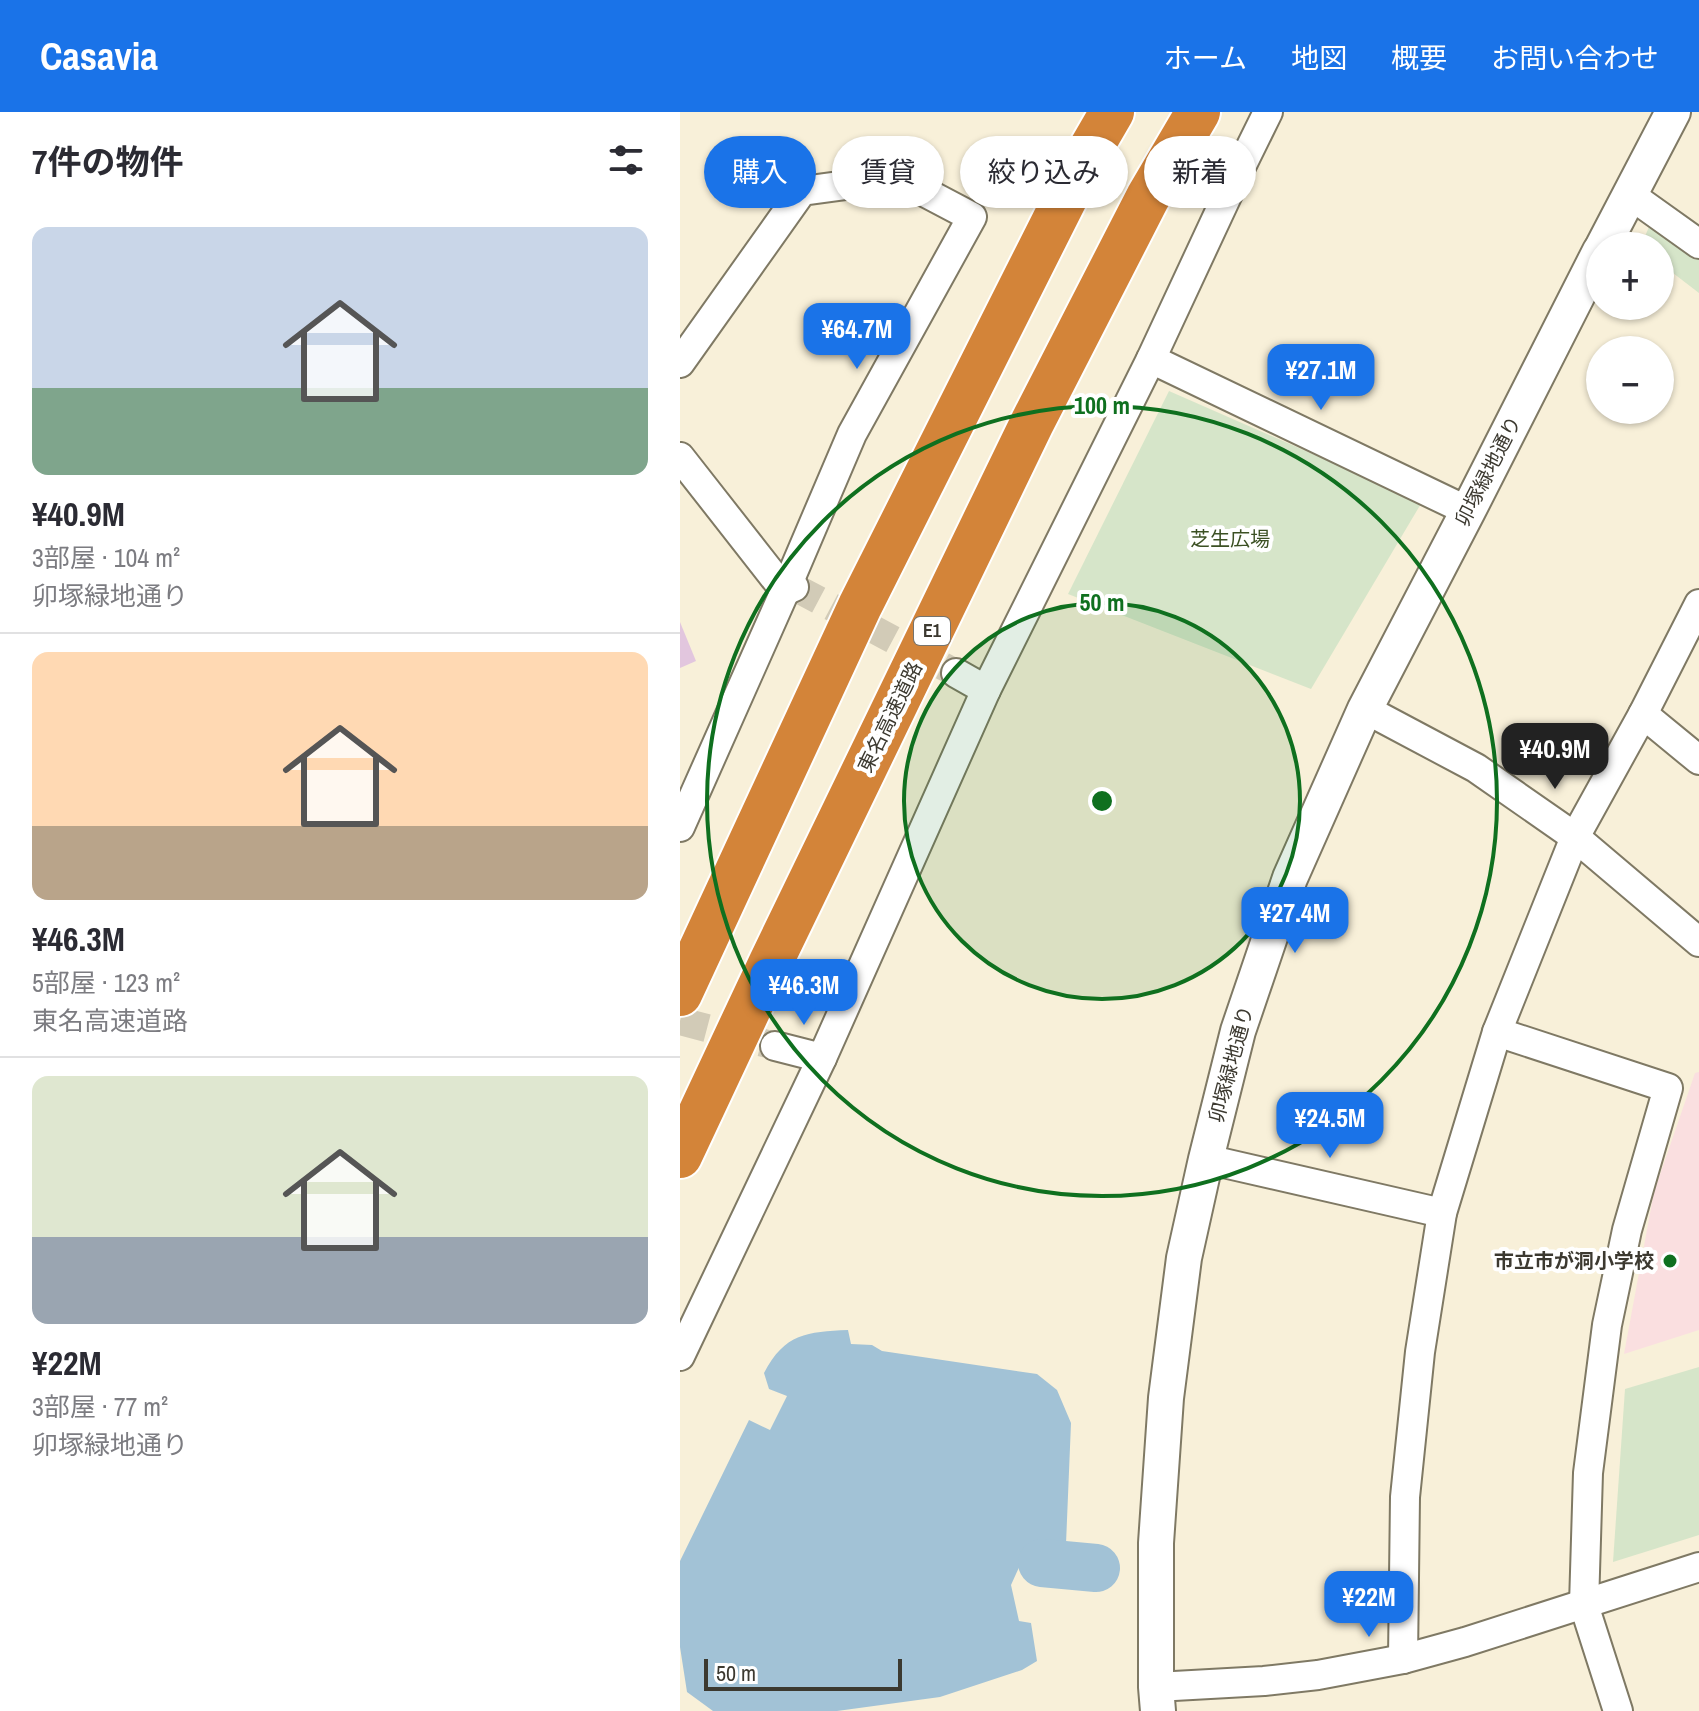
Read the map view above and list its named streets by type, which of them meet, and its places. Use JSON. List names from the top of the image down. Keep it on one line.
{"streets":{"highway":["E1","東名高速道路"],"street":["卯塚緑地通り"]},"parks":["芝生広場"],"places":["市立市が洞小学校"],"scale_bar":"50 m","page":{"header":"Casavia","nav":["ホーム","地図","概要","お問い合わせ"],"heading":"7件の物件","chip":["購入","賃貸","絞り込み","新着"],"list":[{"name":"¥40.9M","note":"3部屋 · 104 m² · 卯塚緑地通り"},{"name":"¥46.3M","note":"5部屋 · 123 m² · 東名高速道路"},{"name":"¥22M","note":"3部屋 · 77 m² · 卯塚緑地通り"}],"map_buttons":["+","−"],"price":["¥64.7M","¥27.1M","¥40.9M","¥27.4M","¥46.3M","¥24.5M","¥22M"],"scale":"50 m"},"rings":["100 m","50 m"]}
